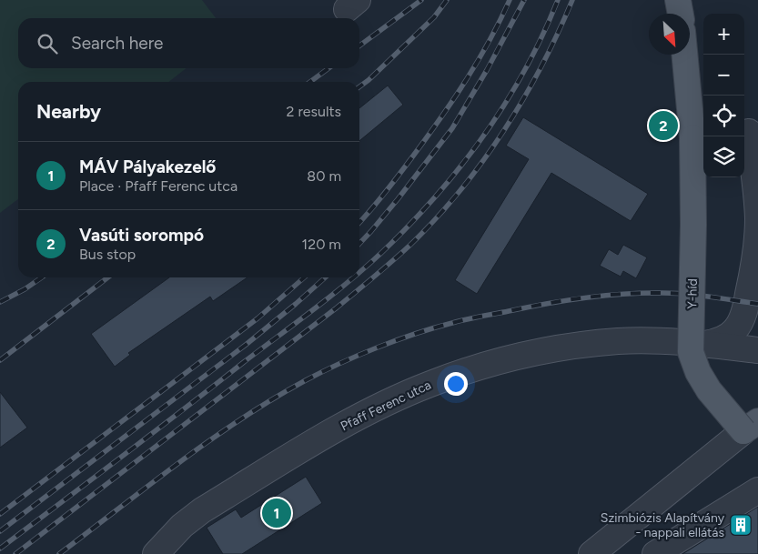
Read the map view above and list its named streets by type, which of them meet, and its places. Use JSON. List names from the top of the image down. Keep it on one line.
{"streets":{"main road":["Y-híd"],"street":["Pfaff Ferenc utca"]},"places":{"building":["Szimbiózis Alapítvány - nappali ellátás"]},"north":"bottom right","page":{"map_buttons":["+","−"],"search":"Search here","heading":["Nearby","2 results"],"pins":["2","1"],"list":[{"mark":"1","name":"MÁV Pályakezelő","note":"Place · Pfaff Ferenc utca","value":"80 m"},{"mark":"2","name":"Vasúti sorompó","note":"Bus stop","value":"120 m"}]}}
